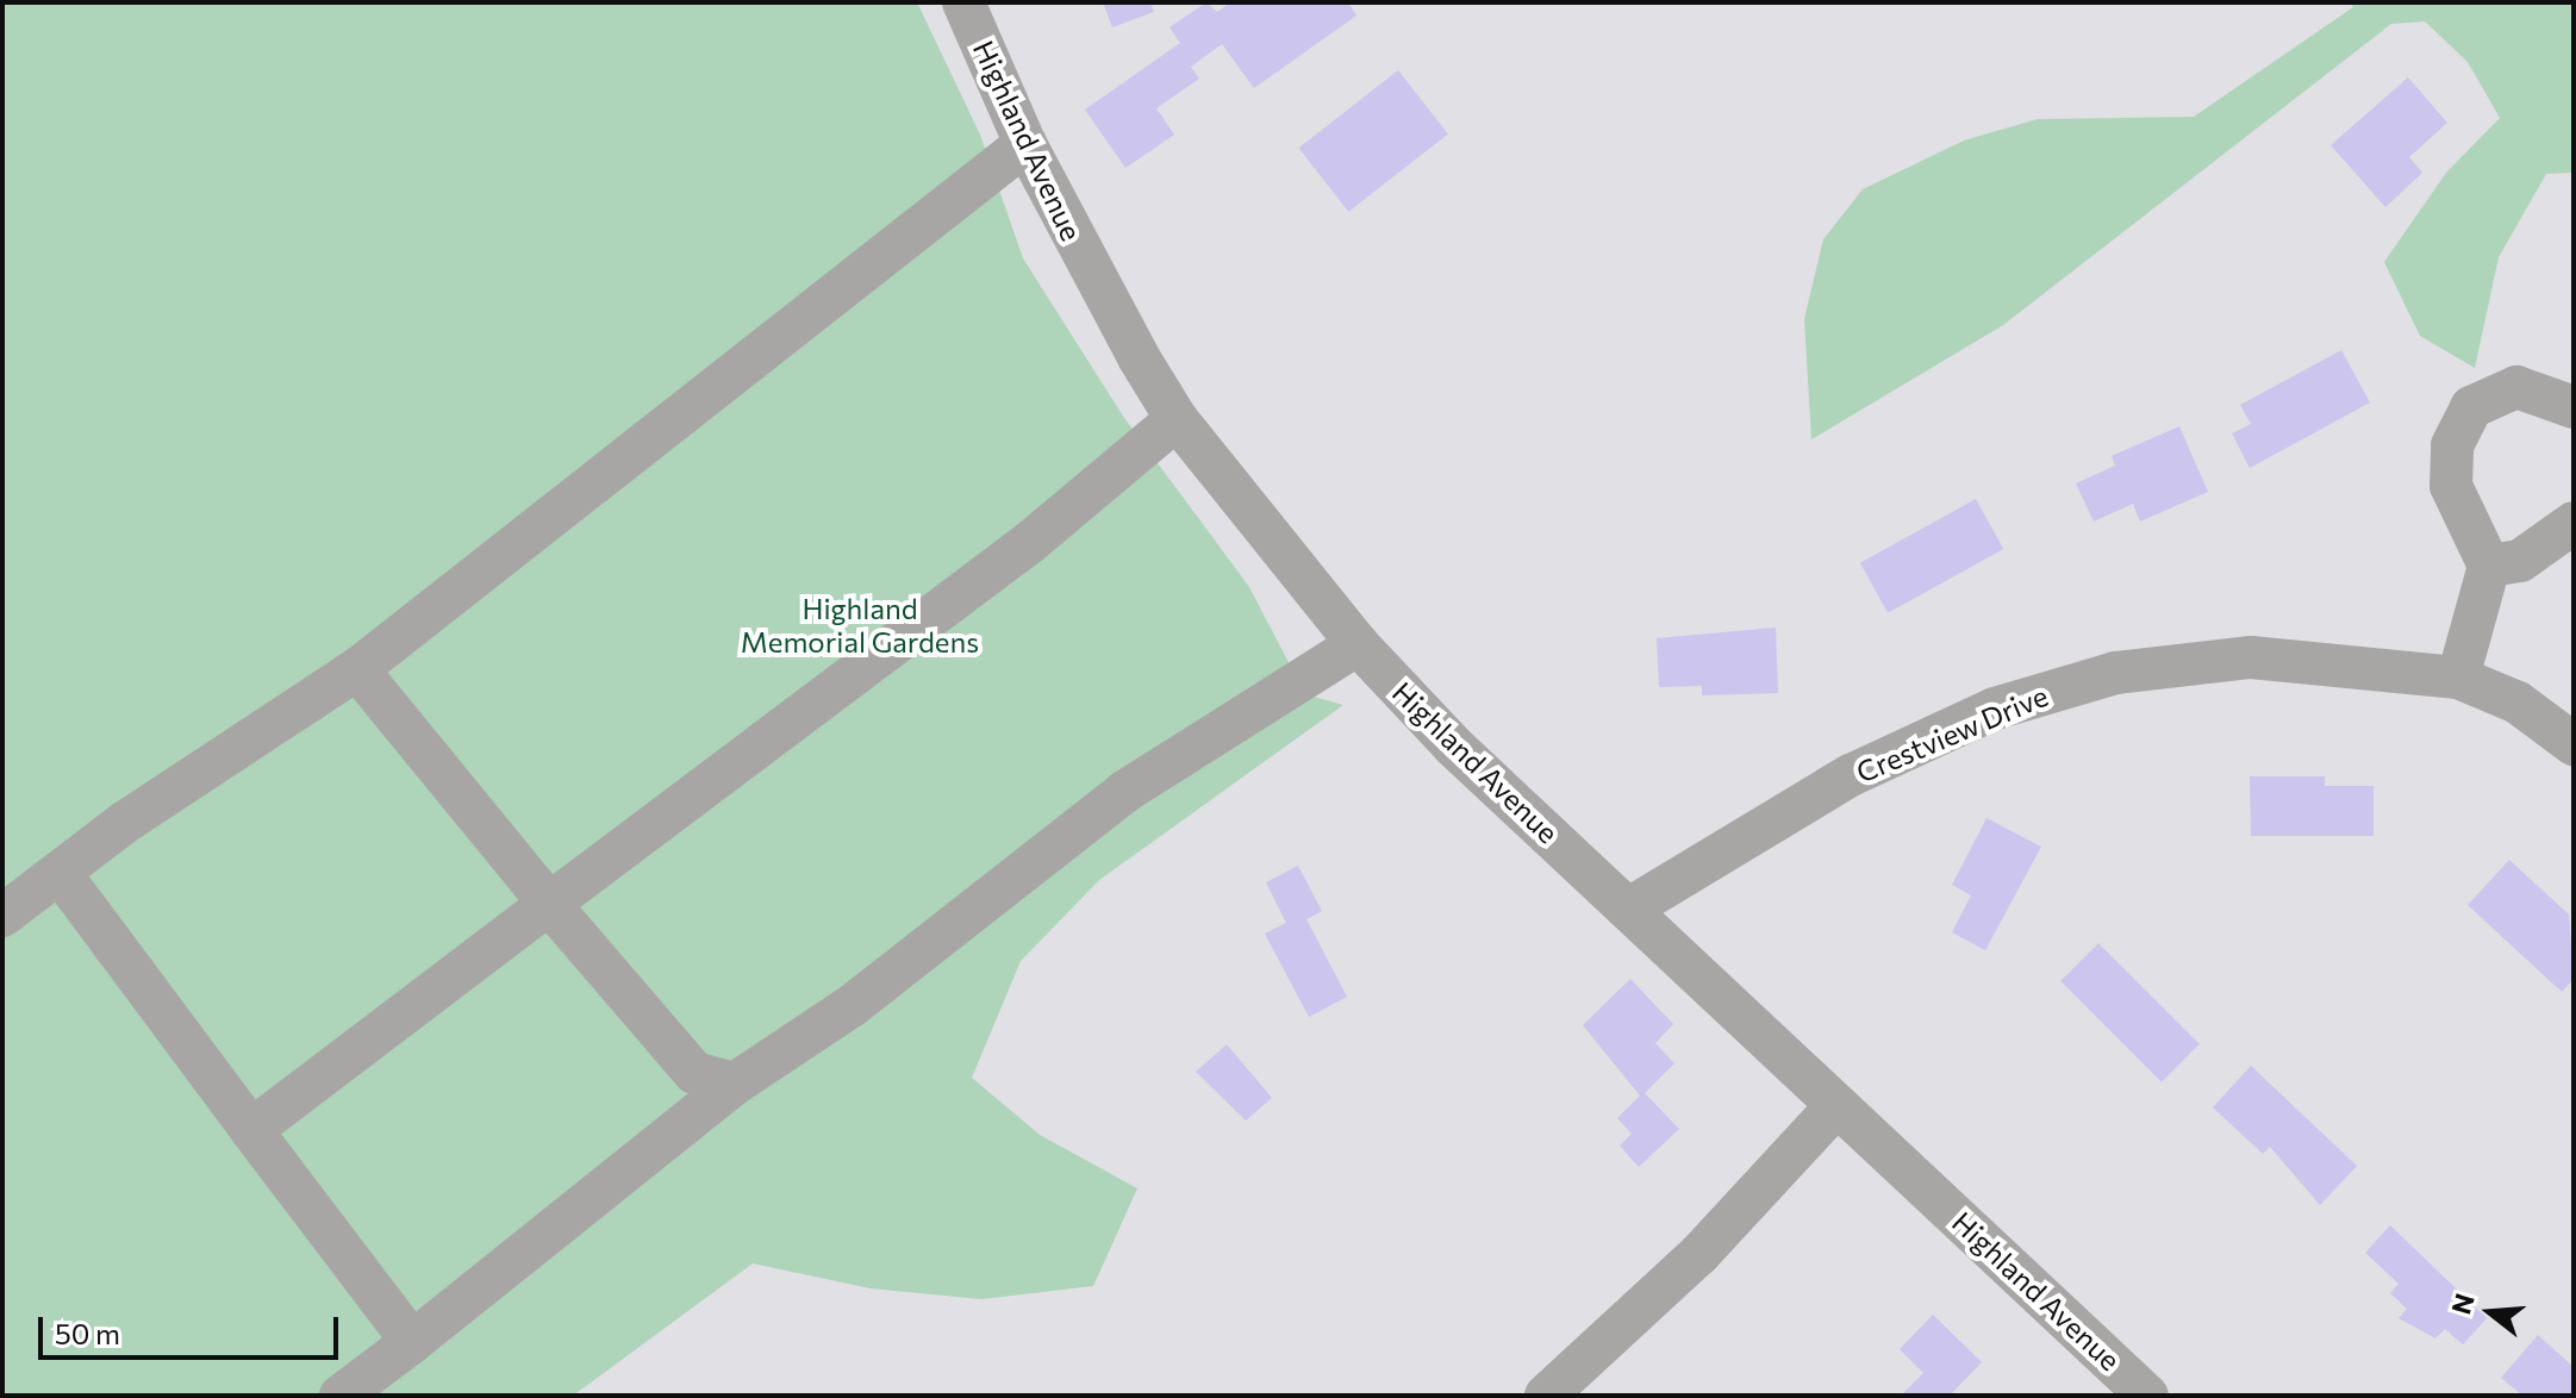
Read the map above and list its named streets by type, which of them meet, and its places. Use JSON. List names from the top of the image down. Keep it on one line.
{"streets":{"street":["Highland Avenue","Crestview Drive"]},"crossings":[["Highland Avenue","Crestview Drive"]],"parks":["Highland Memorial Gardens"],"scale_bar":"50 m","north":"left"}
